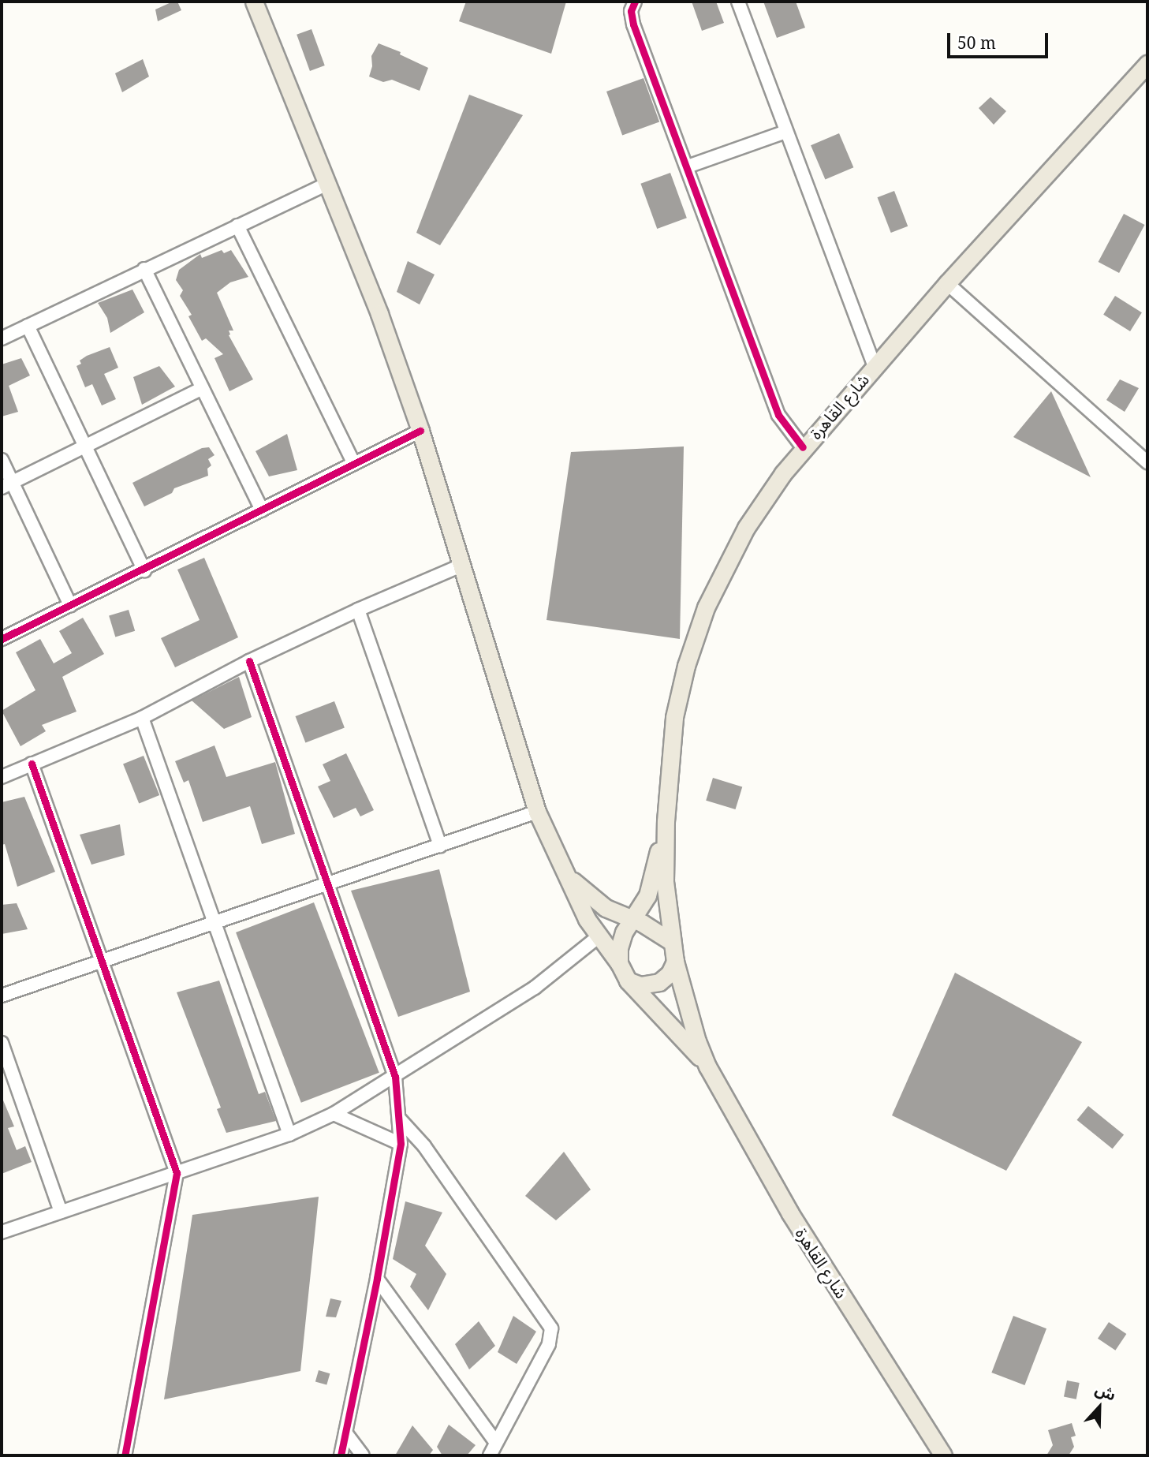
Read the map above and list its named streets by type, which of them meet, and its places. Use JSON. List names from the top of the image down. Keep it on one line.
{"streets":{"main road":["شارع القاهرة"]},"scale_bar":"50 m","north":"top"}
